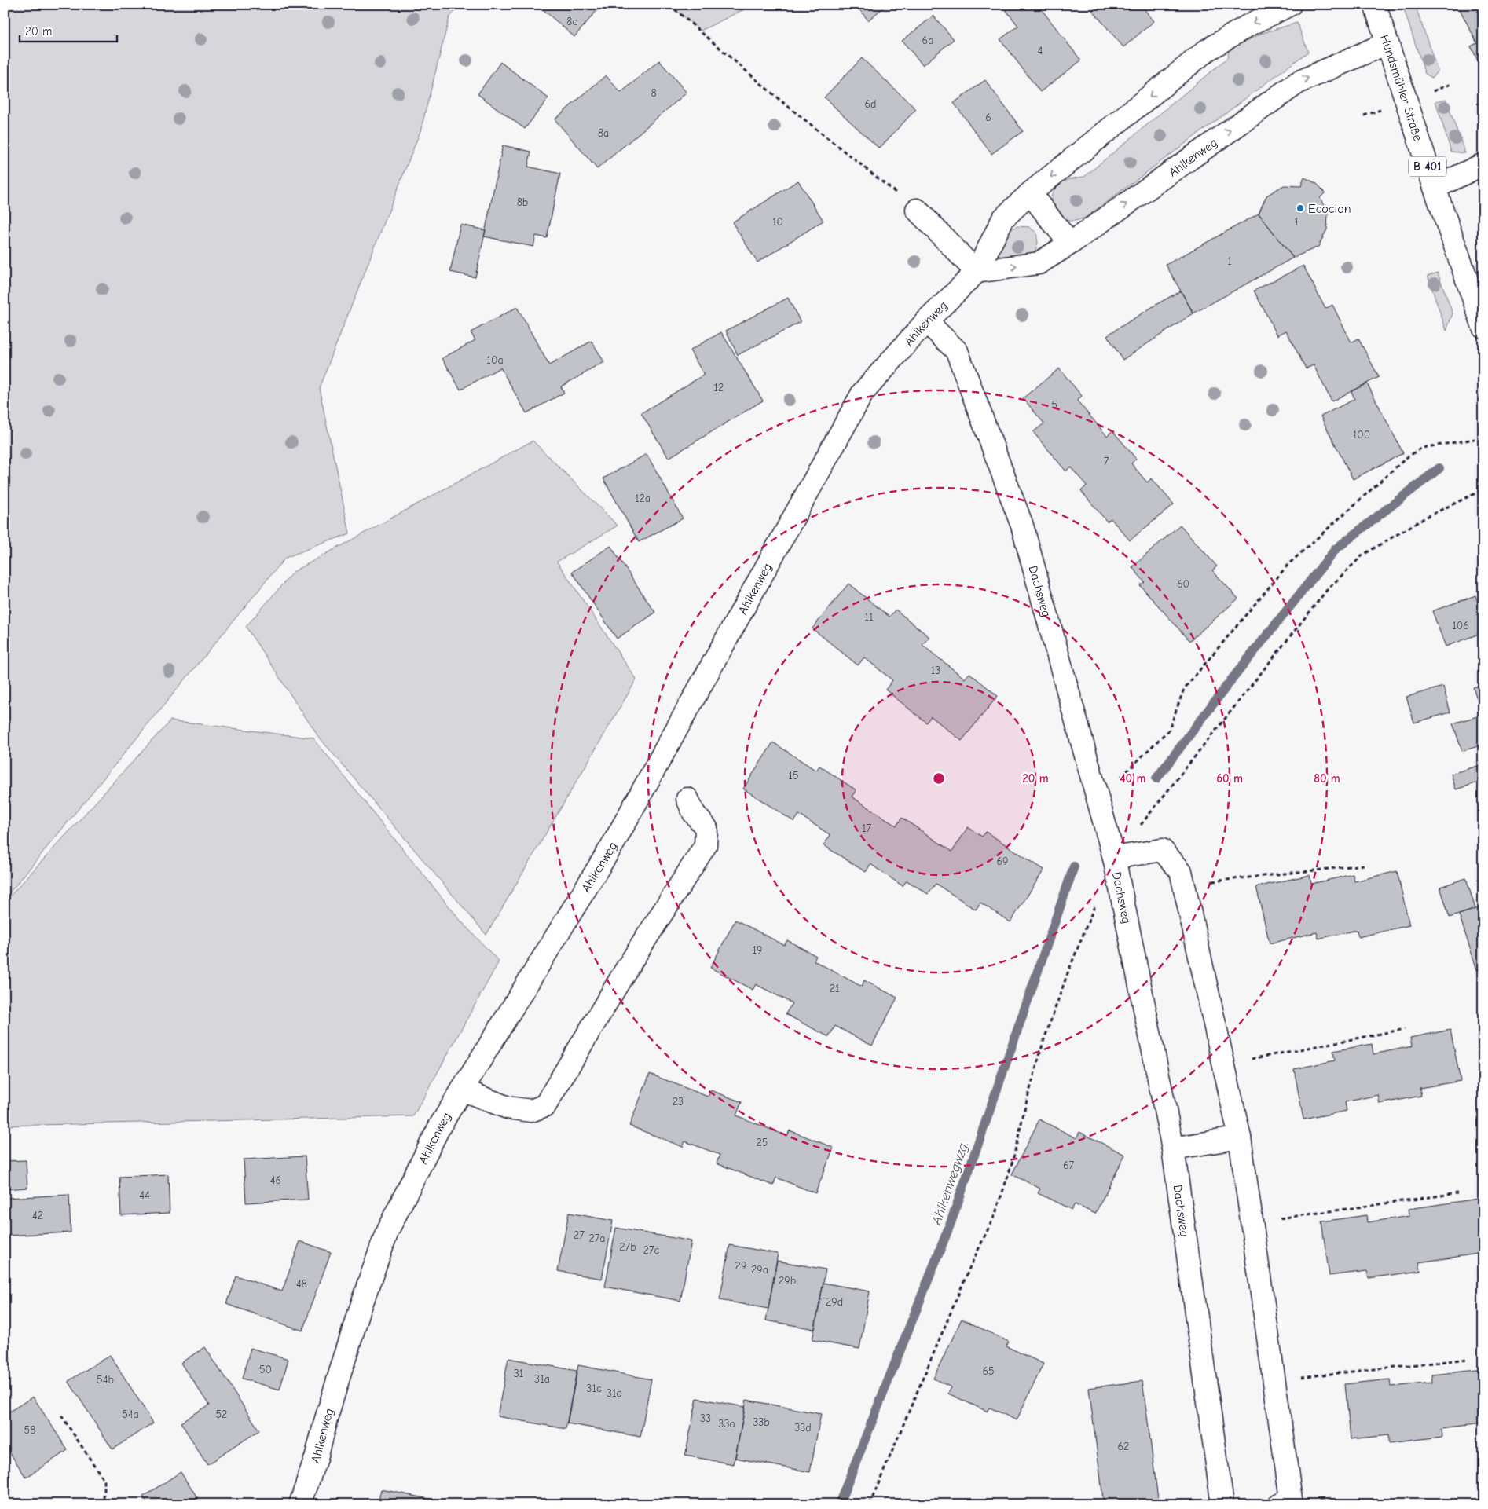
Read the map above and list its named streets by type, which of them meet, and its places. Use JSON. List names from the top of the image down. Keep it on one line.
{"streets":{"street":["Hundsmühler Straße","Ahlkenweg","B 401","Dachsweg"]},"crossings":[["Hundsmühler Straße","Ahlkenweg"],["Ahlkenweg","Dachsweg"]],"water":["Ahlkenwegwzg."],"places":["Ecocion"],"house_numbers":["8c","6a","4","8","6d","6","8a","8b","10","1","1","10a","12","5","100","7","12a","60","11","106","13","15","17","69","19","21","23","25","67","46","44","42","27","27a","27b","27c","29","29a","29b","48","29d","50","65","31","31a","54b","31c","31d","54a","52","33","33b","33a","33d","58","62"],"scale_bar":"20 m","rings":["20 m","40 m","60 m","80 m"]}
